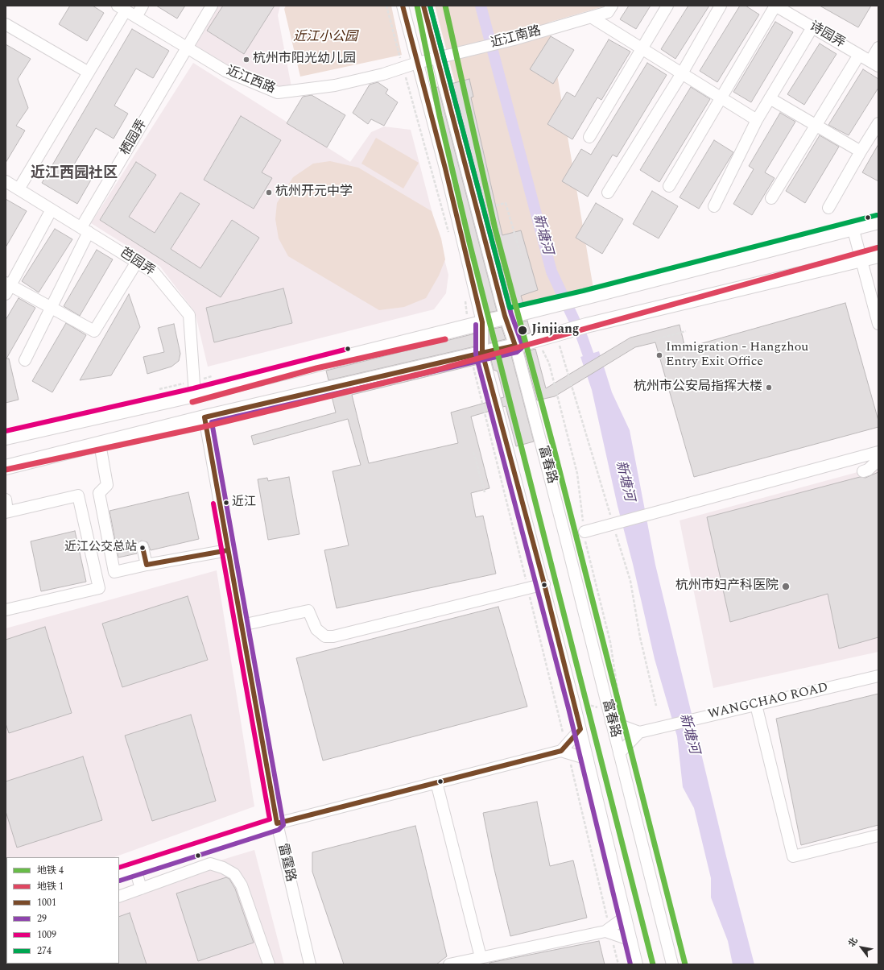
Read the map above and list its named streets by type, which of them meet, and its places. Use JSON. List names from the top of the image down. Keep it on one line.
{"streets":{"street":["诗园弄","近江南路","近江西路","栖园弄","芭园弄","富春路","WANGCHAO ROAD","雷霆路"]},"crossings":[["近江南路","近江西路"],["近江南路","富春路"],["近江西路","栖园弄"],["栖园弄","芭园弄"]],"districts":["近江西园社区"],"water":["新塘河"],"parks":["近江小公园"],"places":["杭州市阳光幼儿园","杭州开元中学","Jinjiang","Immigration - Hangzhou Entry Exit Office","杭州市公安局指挥大楼","近江","近江公交总站","杭州市妇产科医院"],"lines":["metro line 4","transit line 1001","transit line 29","transit line 274","metro line 1","transit line 1009"],"legend":["地铁 4","地铁 1","1001","29","1009","274"],"north":"top left"}
